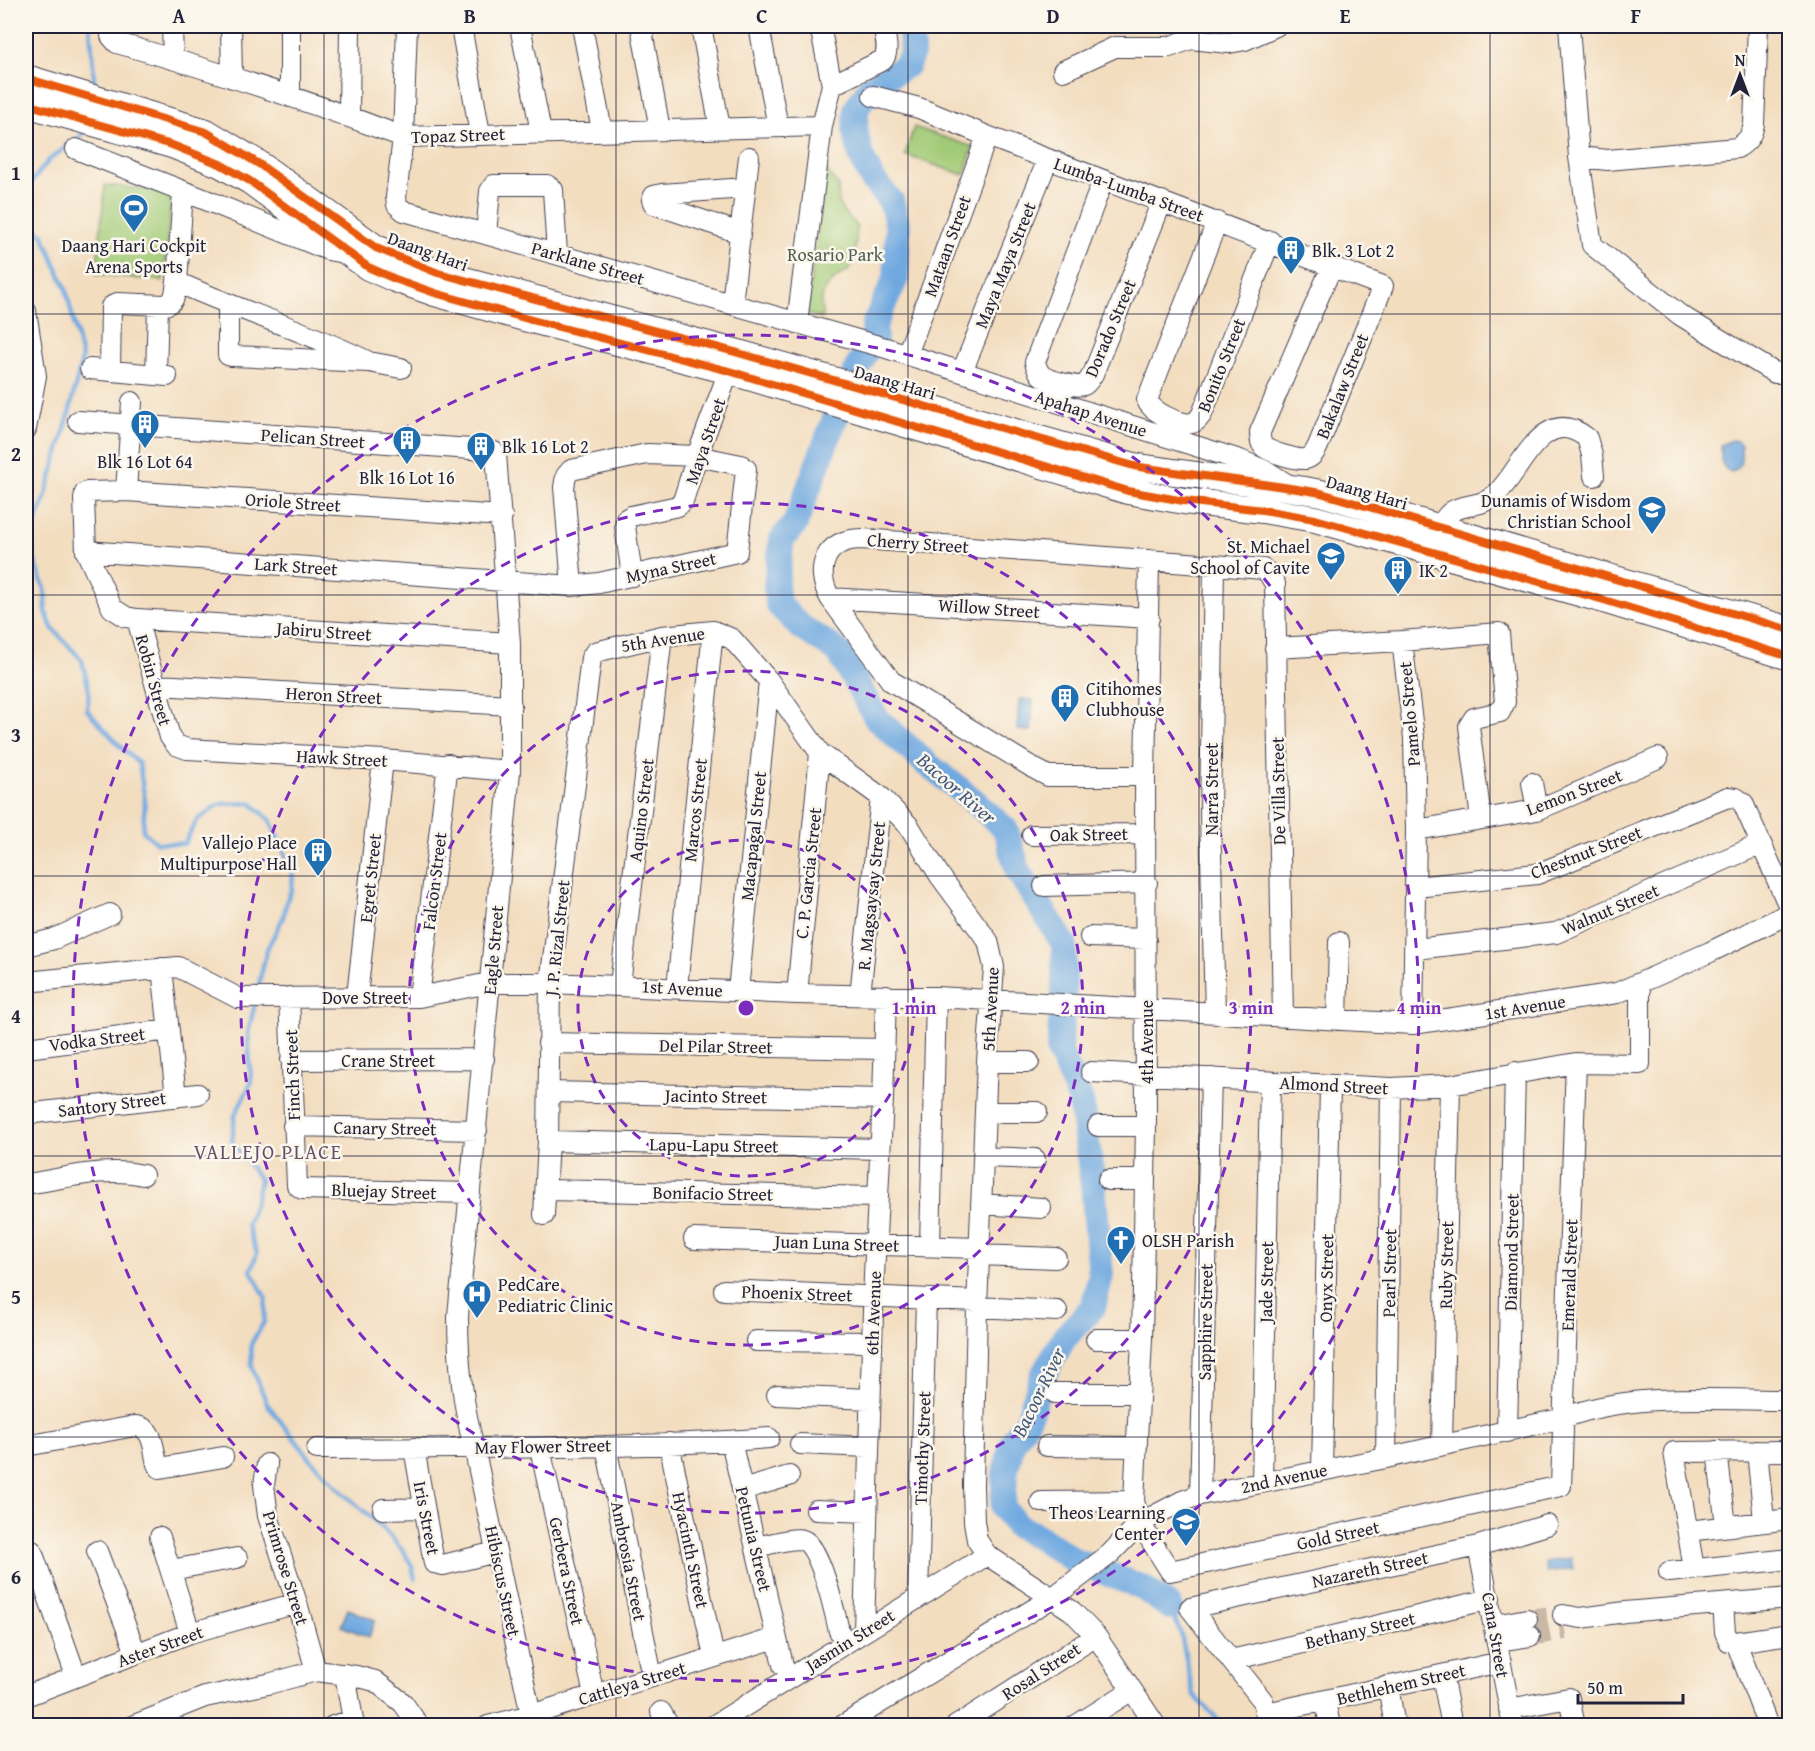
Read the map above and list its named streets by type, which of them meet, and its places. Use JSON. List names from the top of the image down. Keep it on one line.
{"streets":{"main road":["Daang Hari"],"street":["Topaz Street","Lumba-Lumba Street","Mataan Street","Parklane Street","Maya Maya Street","Dorado Street","Bonito Street","Bakalaw Street","Apahap Avenue","Pelican Street","Maya Street","Oriole Street","Cherry Street","Lark Street","Myna Street","Willow Street","Jabiru Street","5th Avenue","Robin Street","Heron Street","Pamelo Street","Hawk Street","Narra Street","De Villa Street","Lemon Street","Aquino Street","Marcos Street","Oak Street","Macapagal Street","Chestnut Street","C. P. Garcia Street","Egret Street","Falcon Street","R. Magsaysay Street","Walnut Street","J. P. Rizal Street","Eagle Street","1st Avenue","Dove Street","Vodka Street","4th Avenue","Del Pilar Street","Crane Street","Finch Street","Almond Street","Jacinto Street","Santory Street","Canary Street","Lapu-Lapu Street","Bluejay Street","Bonifacio Street","Juan Luna Street","Diamond Street","Ruby Street","Pearl Street","Emerald Street","Onyx Street","Jade Street","Phoenix Street","6th Avenue","Sapphire Street","May Flower Street","Timothy Street","2nd Avenue","Iris Street","Gold Street","Petunia Street","Hyacinth Street","Ambrosia Street","Primrose Street","Nazareth Street","Gerbera Street","Hibiscus Street","Bethany Street","Cana Street","Jasmin Street","Aster Street","Rosal Street","Cattleya Street","Bethlehem Street"]},"crossings":[["Topaz Street","Parklane Street"],["Lumba-Lumba Street","Mataan Street"],["Lumba-Lumba Street","Maya Maya Street"],["Lumba-Lumba Street","Dorado Street"],["Lumba-Lumba Street","Bonito Street"],["Lumba-Lumba Street","Bakalaw Street"],["Mataan Street","Apahap Avenue"],["Daang Hari","Apahap Avenue"],["Daang Hari","Maya Street"],["Parklane Street","Apahap Avenue"],["Maya Maya Street","Apahap Avenue"],["Pelican Street","Eagle Street"],["Maya Street","Myna Street"],["Oriole Street","Robin Street"],["Oriole Street","Eagle Street"],["Cherry Street","Willow Street"],["Cherry Street","Narra Street"],["Cherry Street","De Villa Street"],["Cherry Street","4th Avenue"],["Lark Street","Myna Street"],["Lark Street","Robin Street"],["Lark Street","Eagle Street"],["Myna Street","Eagle Street"],["Willow Street","4th Avenue"],["Jabiru Street","Robin Street"],["Jabiru Street","Eagle Street"],["5th Avenue","Aquino Street"],["5th Avenue","Marcos Street"],["5th Avenue","Macapagal Street"],["5th Avenue","C. P. Garcia Street"],["5th Avenue","R. Magsaysay Street"],["5th Avenue","J. P. Rizal Street"],["5th Avenue","1st Avenue"],["5th Avenue","Juan Luna Street"],["5th Avenue","Phoenix Street"],["5th Avenue","Jasmin Street"],["Robin Street","Heron Street"],["Robin Street","Hawk Street"],["Heron Street","Eagle Street"],["Pamelo Street","Lemon Street"],["Pamelo Street","Chestnut Street"],["Pamelo Street","Walnut Street"],["Pamelo Street","1st Avenue"],["Hawk Street","Egret Street"],["Hawk Street","Falcon Street"],["Hawk Street","Eagle Street"],["Narra Street","1st Avenue"],["De Villa Street","1st Avenue"],["Aquino Street","1st Avenue"],["Marcos Street","1st Avenue"],["Oak Street","4th Avenue"],["Macapagal Street","1st Avenue"],["Chestnut Street","Walnut Street"],["C. P. Garcia Street","1st Avenue"],["Egret Street","Dove Street"],["Falcon Street","Dove Street"],["R. Magsaysay Street","1st Avenue"],["J. P. Rizal Street","1st Avenue"],["J. P. Rizal Street","Del Pilar Street"],["J. P. Rizal Street","Jacinto Street"],["J. P. Rizal Street","Lapu-Lapu Street"],["J. P. Rizal Street","Bonifacio Street"],["Eagle Street","1st Avenue"],["Eagle Street","Dove Street"],["Eagle Street","Crane Street"],["Eagle Street","Canary Street"],["Eagle Street","Bluejay Street"],["Eagle Street","May Flower Street"],["Eagle Street","Hibiscus Street"],["1st Avenue","Dove Street"],["1st Avenue","4th Avenue"],["1st Avenue","Almond Street"],["1st Avenue","6th Avenue"],["Dove Street","Finch Street"],["4th Avenue","Almond Street"],["4th Avenue","2nd Avenue"],["4th Avenue","Gold Street"],["Del Pilar Street","6th Avenue"],["Crane Street","Finch Street"],["Finch Street","Canary Street"],["Finch Street","Bluejay Street"],["Almond Street","Diamond Street"],["Almond Street","Ruby Street"],["Almond Street","Pearl Street"],["Almond Street","Emerald Street"],["Almond Street","Onyx Street"],["Almond Street","Jade Street"],["Almond Street","Sapphire Street"],["Jacinto Street","6th Avenue"],["Lapu-Lapu Street","6th Avenue"],["Bonifacio Street","6th Avenue"],["Juan Luna Street","6th Avenue"],["Diamond Street","2nd Avenue"],["Ruby Street","2nd Avenue"],["Pearl Street","2nd Avenue"],["Emerald Street","2nd Avenue"],["Emerald Street","Gold Street"],["Onyx Street","2nd Avenue"],["Jade Street","2nd Avenue"],["Phoenix Street","6th Avenue"],["Phoenix Street","Timothy Street"],["6th Avenue","Jasmin Street"],["Sapphire Street","2nd Avenue"],["May Flower Street","Iris Street"],["May Flower Street","Petunia Street"],["May Flower Street","Hyacinth Street"],["May Flower Street","Ambrosia Street"],["May Flower Street","Gerbera Street"],["May Flower Street","Hibiscus Street"],["Timothy Street","Jasmin Street"],["2nd Avenue","Gold Street"],["Iris Street","Hibiscus Street"],["Petunia Street","Cattleya Street"],["Hyacinth Street","Cattleya Street"],["Ambrosia Street","Cattleya Street"],["Primrose Street","Aster Street"],["Nazareth Street","Bethany Street"],["Nazareth Street","Cana Street"],["Gerbera Street","Cattleya Street"],["Hibiscus Street","Cattleya Street"],["Bethany Street","Cana Street"],["Cana Street","Bethlehem Street"]],"districts":["VALLEJO PLACE"],"water":["Bacoor River"],"parks":["Rosario Park"],"places":{"sports":["Daang Hari Cockpit Arena Sports"],"building":["Blk. 3 Lot 2","Blk 16 Lot 64","Blk 16 Lot 16","Blk 16 Lot 2","IK 2","Citihomes Clubhouse","Vallejo Place Multipurpose Hall"],"school or university":["Dunamis of Wisdom Christian School","St. Michael School of Cavite","Theos Learning Center"],"church":["OLSH Parish"],"hospital":["PedCare Pediatric Clinic"]},"scale_bar":"50 m","north":"top","grid":{"columns":["A","B","C","D","E","F"],"rows":["1","2","3","4","5","6"]},"rings":["1 min","2 min","3 min","4 min"]}
